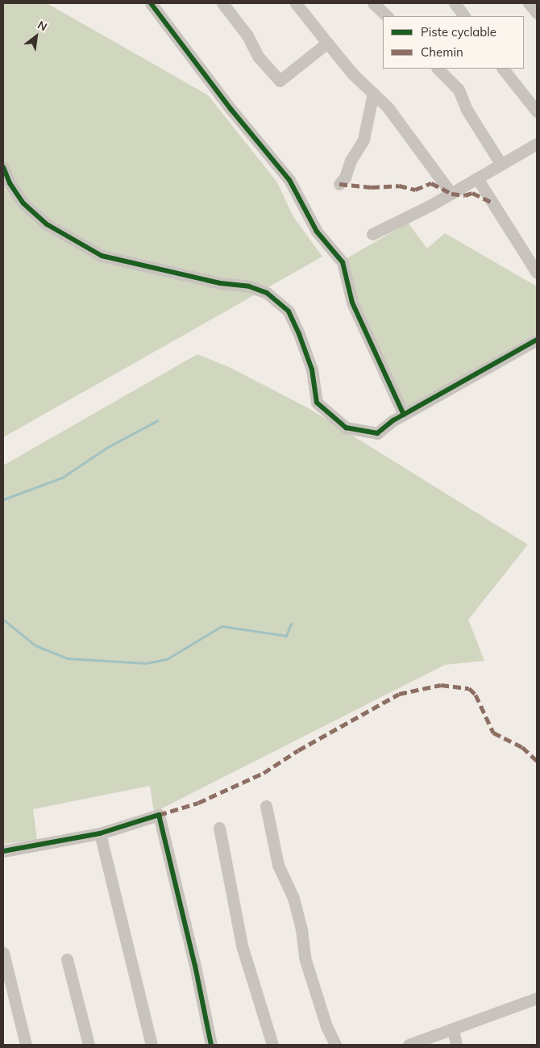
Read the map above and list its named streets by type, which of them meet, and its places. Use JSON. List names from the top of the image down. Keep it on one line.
{"legend":["Piste cyclable","Chemin"],"north":"top right"}
